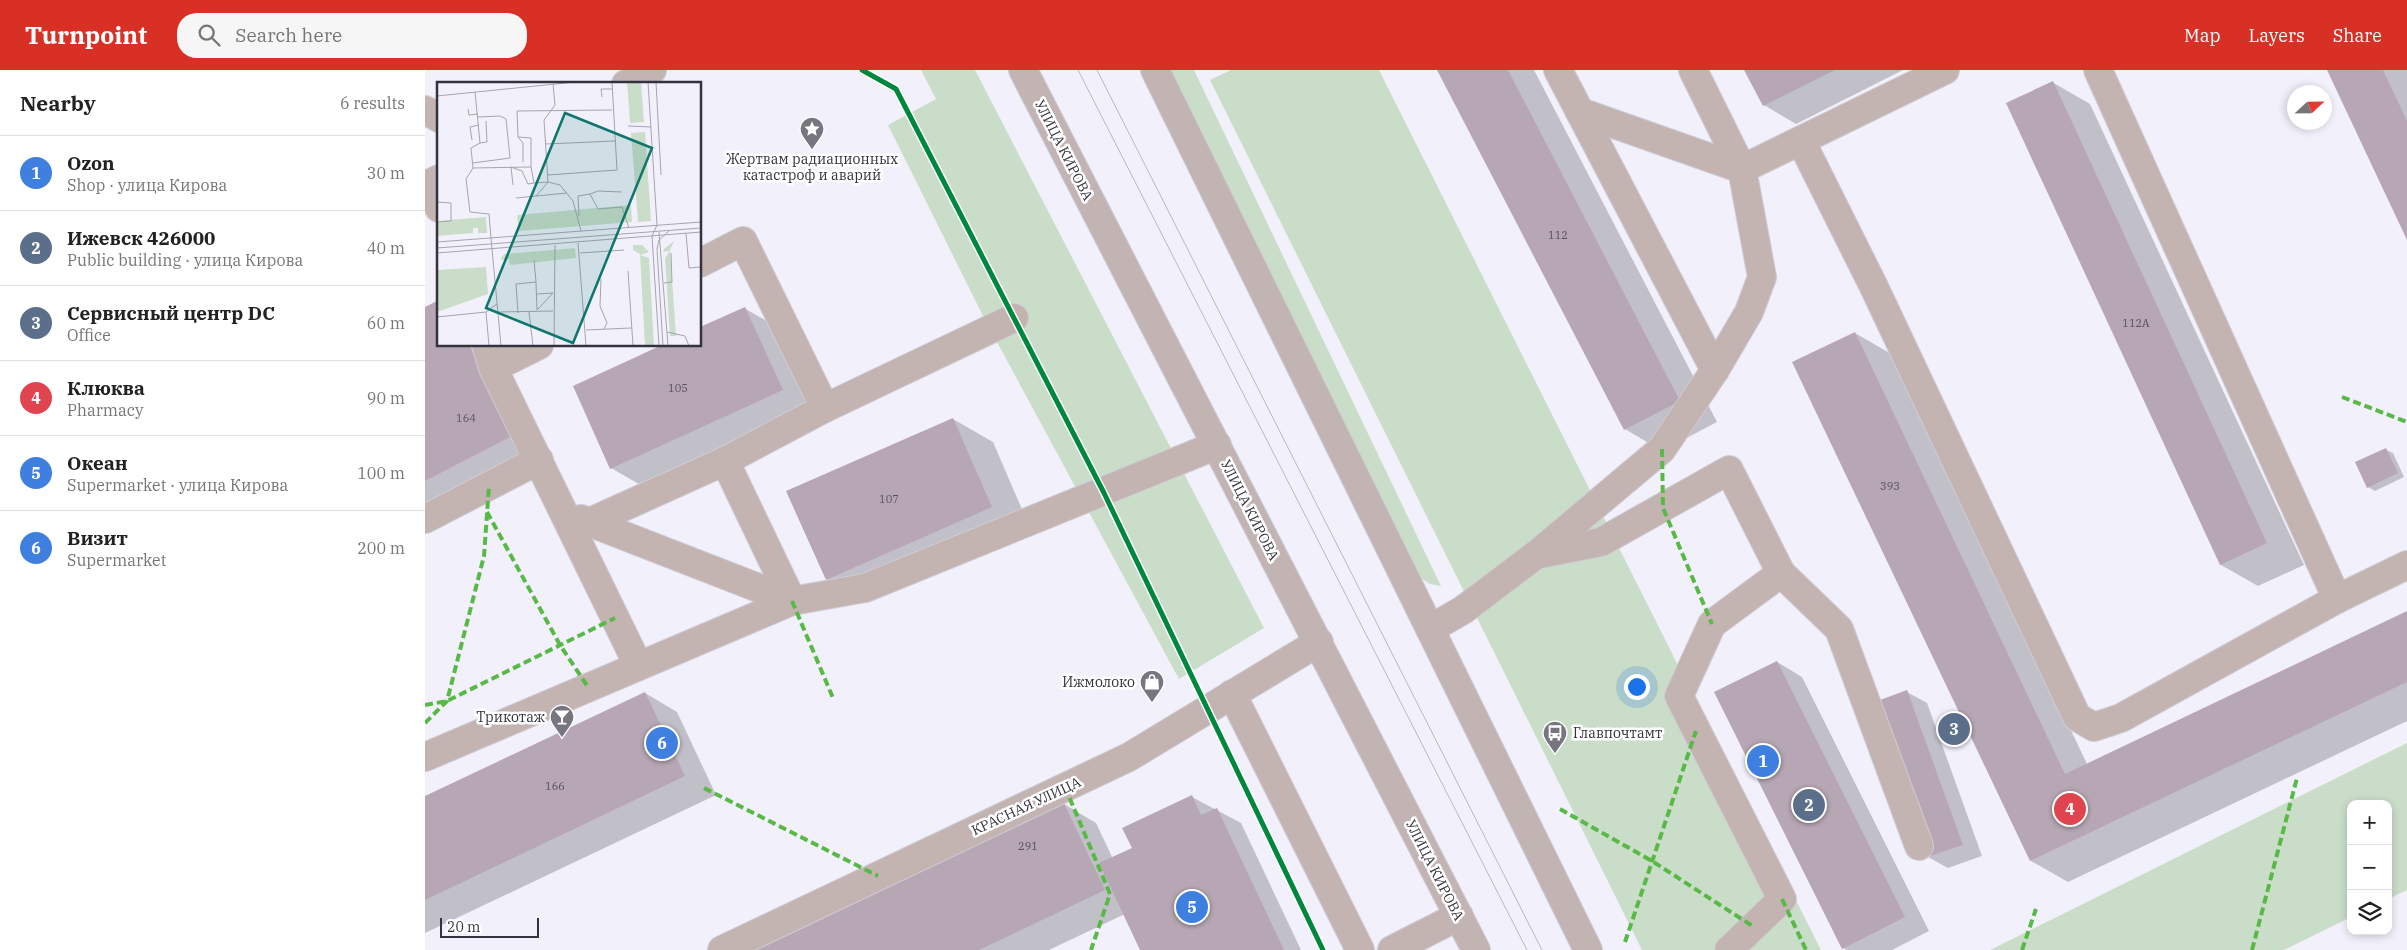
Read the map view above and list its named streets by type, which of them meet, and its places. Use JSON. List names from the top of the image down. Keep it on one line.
{"streets":{"main road":["УЛИЦА КИРОВА"],"lane":["КРАСНАЯ УЛИЦА"]},"crossings":[["УЛИЦА КИРОВА","КРАСНАЯ УЛИЦА"]],"places":{"place":["Жертвам радиационных катастроф и аварий"],"shop":["Ижмолоко"],"bar":["Трикотаж"],"bus stop":["Главпочтамт"]},"house_numbers":["112","112А","105","164","393","107","166","291"],"scale_bar":"20 m","north":"right","page":{"header":"Turnpoint","search":"Search here","nav":["Map","Layers","Share"],"heading":["Nearby","6 results"],"list":[{"mark":"1","name":"Ozon","note":"Shop · улица Кирова","value":"30 m"},{"mark":"2","name":"Ижевск 426000","note":"Public building · улица Кирова","value":"40 m"},{"mark":"3","name":"Сервисный центр DC","note":"Office","value":"60 m"},{"mark":"4","name":"Клюква","note":"Pharmacy","value":"90 m"},{"mark":"5","name":"Океан","note":"Supermarket · улица Кирова","value":"100 m"},{"mark":"6","name":"Визит","note":"Supermarket","value":"200 m"}],"pins":["3","6","1","2","4","5"],"map_buttons":["+","−"],"scale":"20 m"}}
